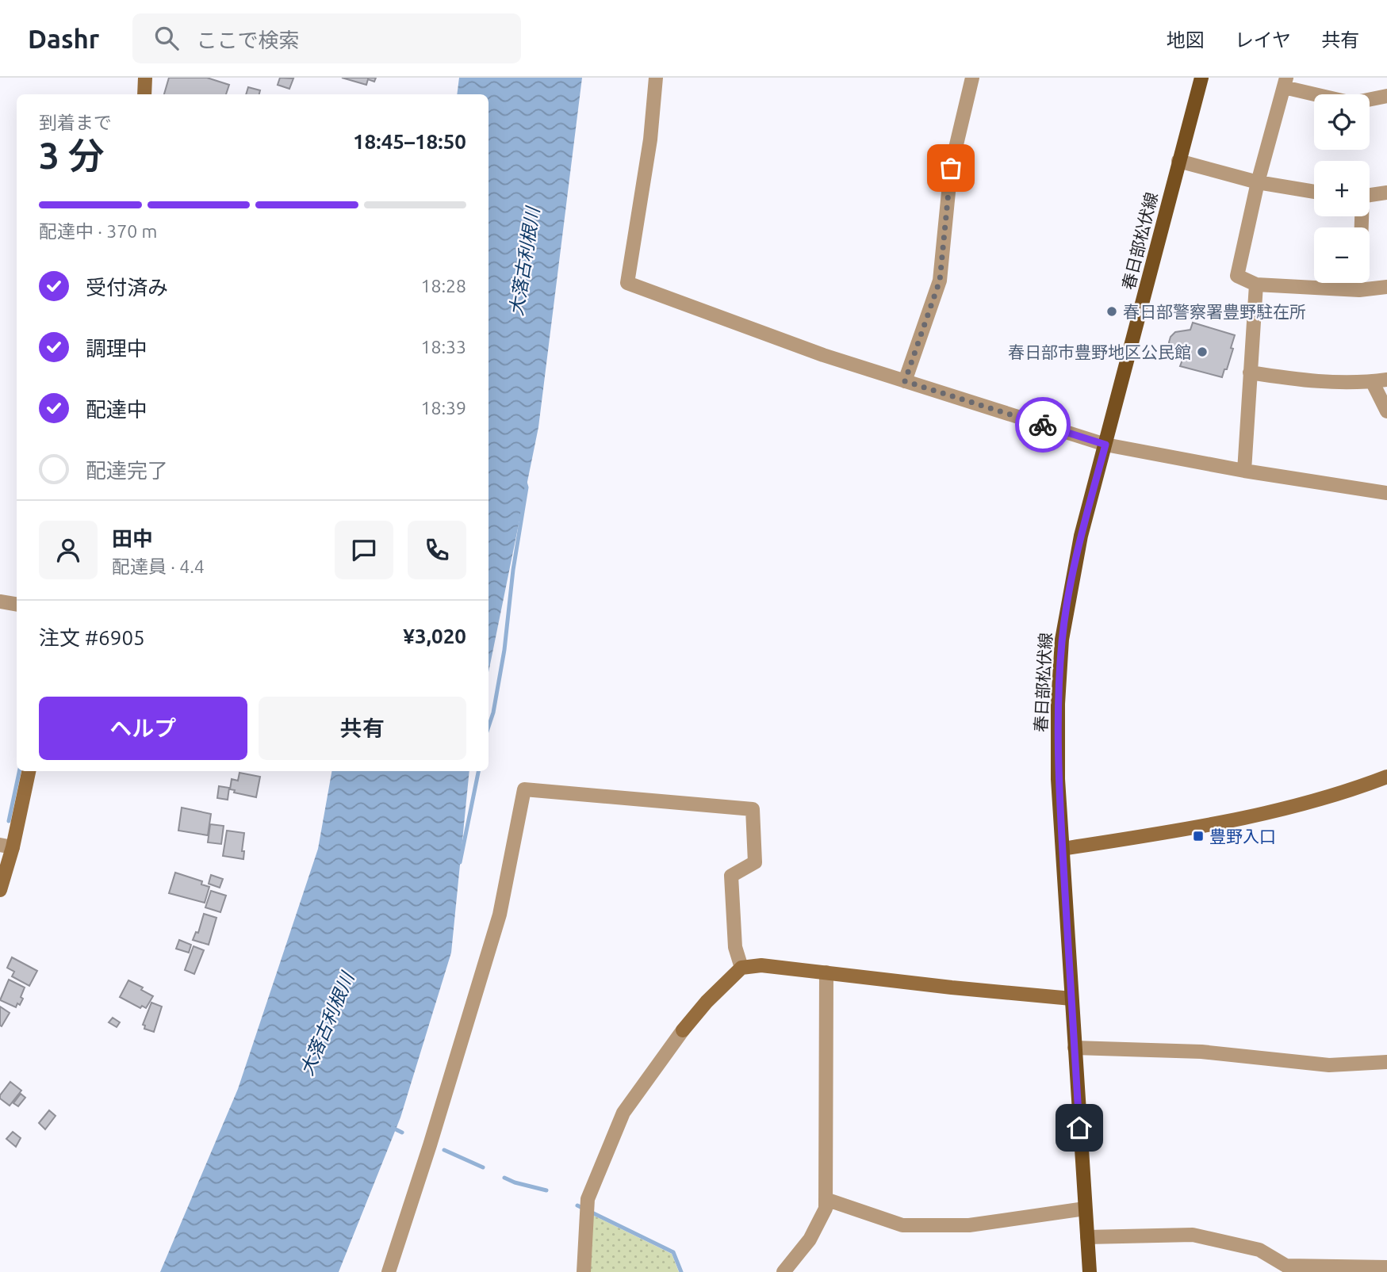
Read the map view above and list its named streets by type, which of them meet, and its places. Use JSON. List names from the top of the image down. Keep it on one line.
{"streets":{"main road":["春日部松伏線"]},"water":["大落古利根川"],"places":{"other":["春日部警察署豊野駐在所","春日部市豊野地区公民館"],"transit":["豊野入口"]},"page":{"header":"Dashr","search":"ここで検索","nav":["地図","レイヤ","共有"],"map_buttons":["+","−"],"heading":["3 分","到着まで","18:45–18:50"],"panel":["田中","配達員 · 4.4","注文 #6905","¥3,020"],"bar":"配達中 · 370 m","list":[["受付済み","18:28"],["調理中","18:33"],["配達中","18:39"],"配達完了"],"buttons":["ヘルプ","共有"]}}
